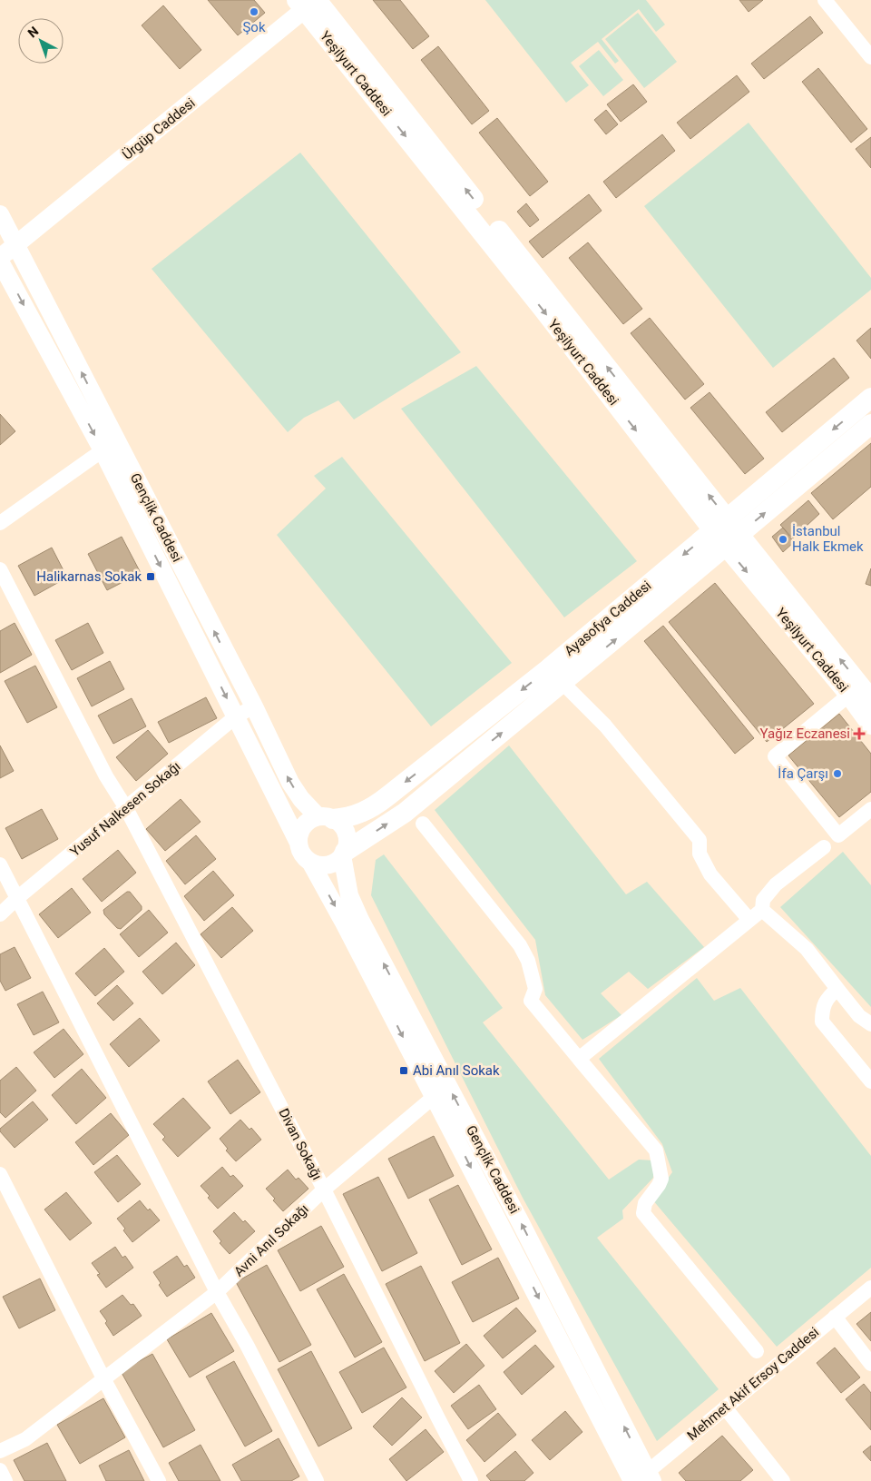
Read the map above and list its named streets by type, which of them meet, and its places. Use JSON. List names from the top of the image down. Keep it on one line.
{"streets":{"main road":["Yeşilyurt Caddesi","Ayasofya Caddesi"],"street":["Ürgüp Caddesi","Gençlik Caddesi","Yusuf Nalkesen Sokağı","Divan Sokağı","Avni Anıl Sokağı","Mehmet Akif Ersoy Caddesi"]},"crossings":[["Yeşilyurt Caddesi","Ürgüp Caddesi"],["Yeşilyurt Caddesi","Ayasofya Caddesi"],["Ürgüp Caddesi","Gençlik Caddesi"],["Gençlik Caddesi","Ayasofya Caddesi"],["Gençlik Caddesi","Yusuf Nalkesen Sokağı"],["Gençlik Caddesi","Avni Anıl Sokağı"],["Gençlik Caddesi","Mehmet Akif Ersoy Caddesi"],["Yusuf Nalkesen Sokağı","Divan Sokağı"],["Divan Sokağı","Avni Anıl Sokağı"]],"places":{"other":["Şok","İstanbul Halk Ekmek","İfa Çarşı"],"transit":["Halikarnas Sokak","Abi Anıl Sokak"],"health":["Yağız Eczanesi"]},"north":"top left"}
